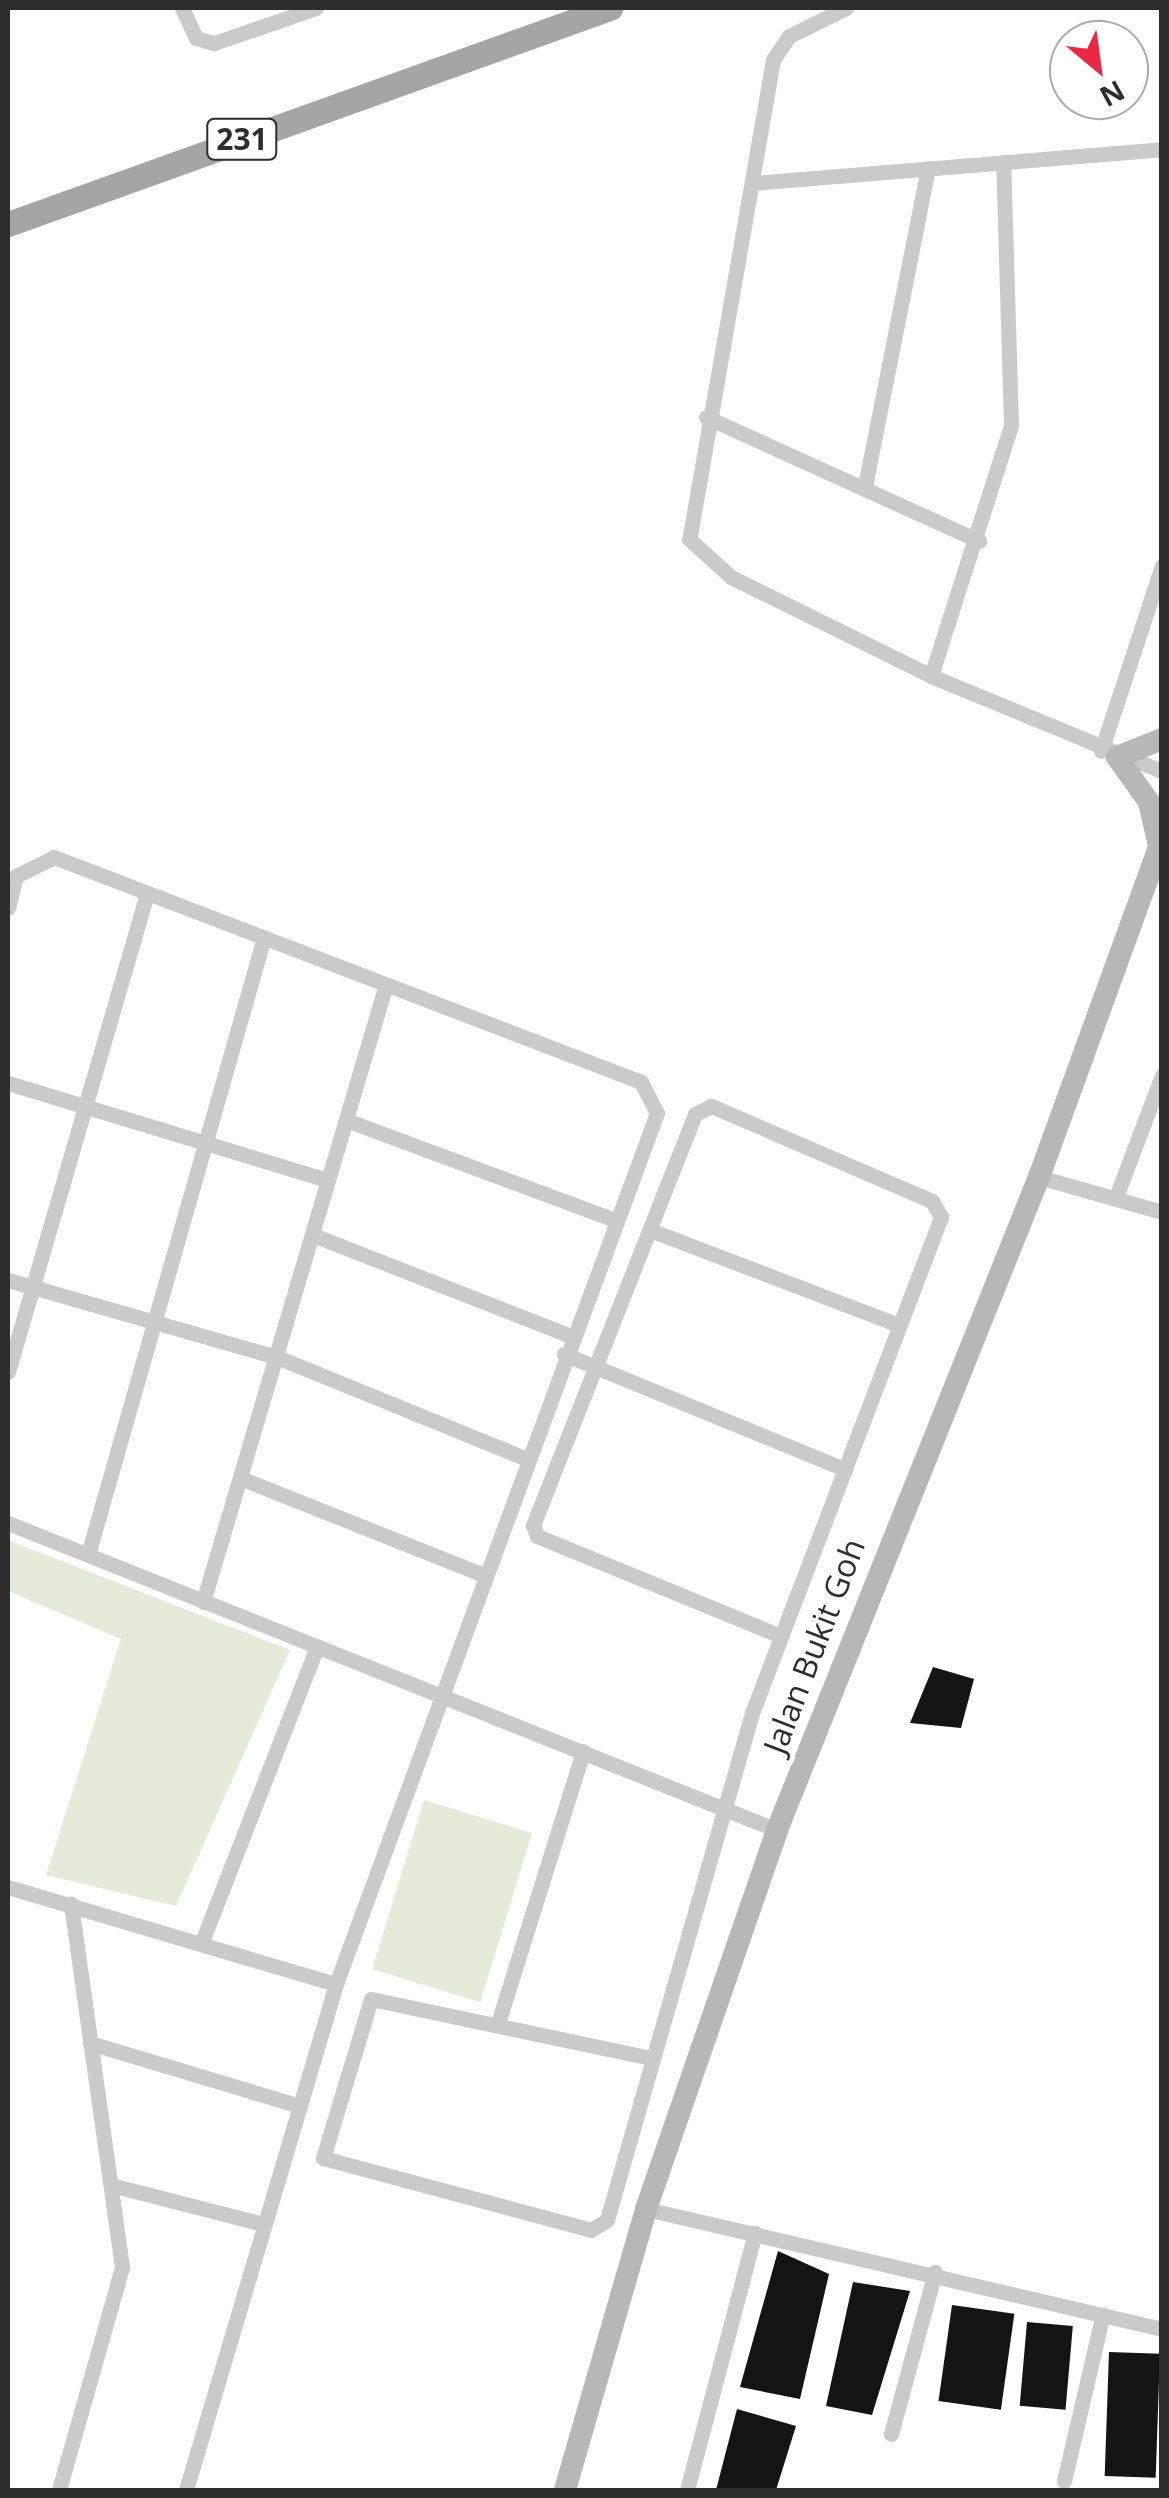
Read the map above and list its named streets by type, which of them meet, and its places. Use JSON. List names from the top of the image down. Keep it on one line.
{"streets":{"main road":["231","Jalan Bukit Goh"]},"north":"bottom right"}
